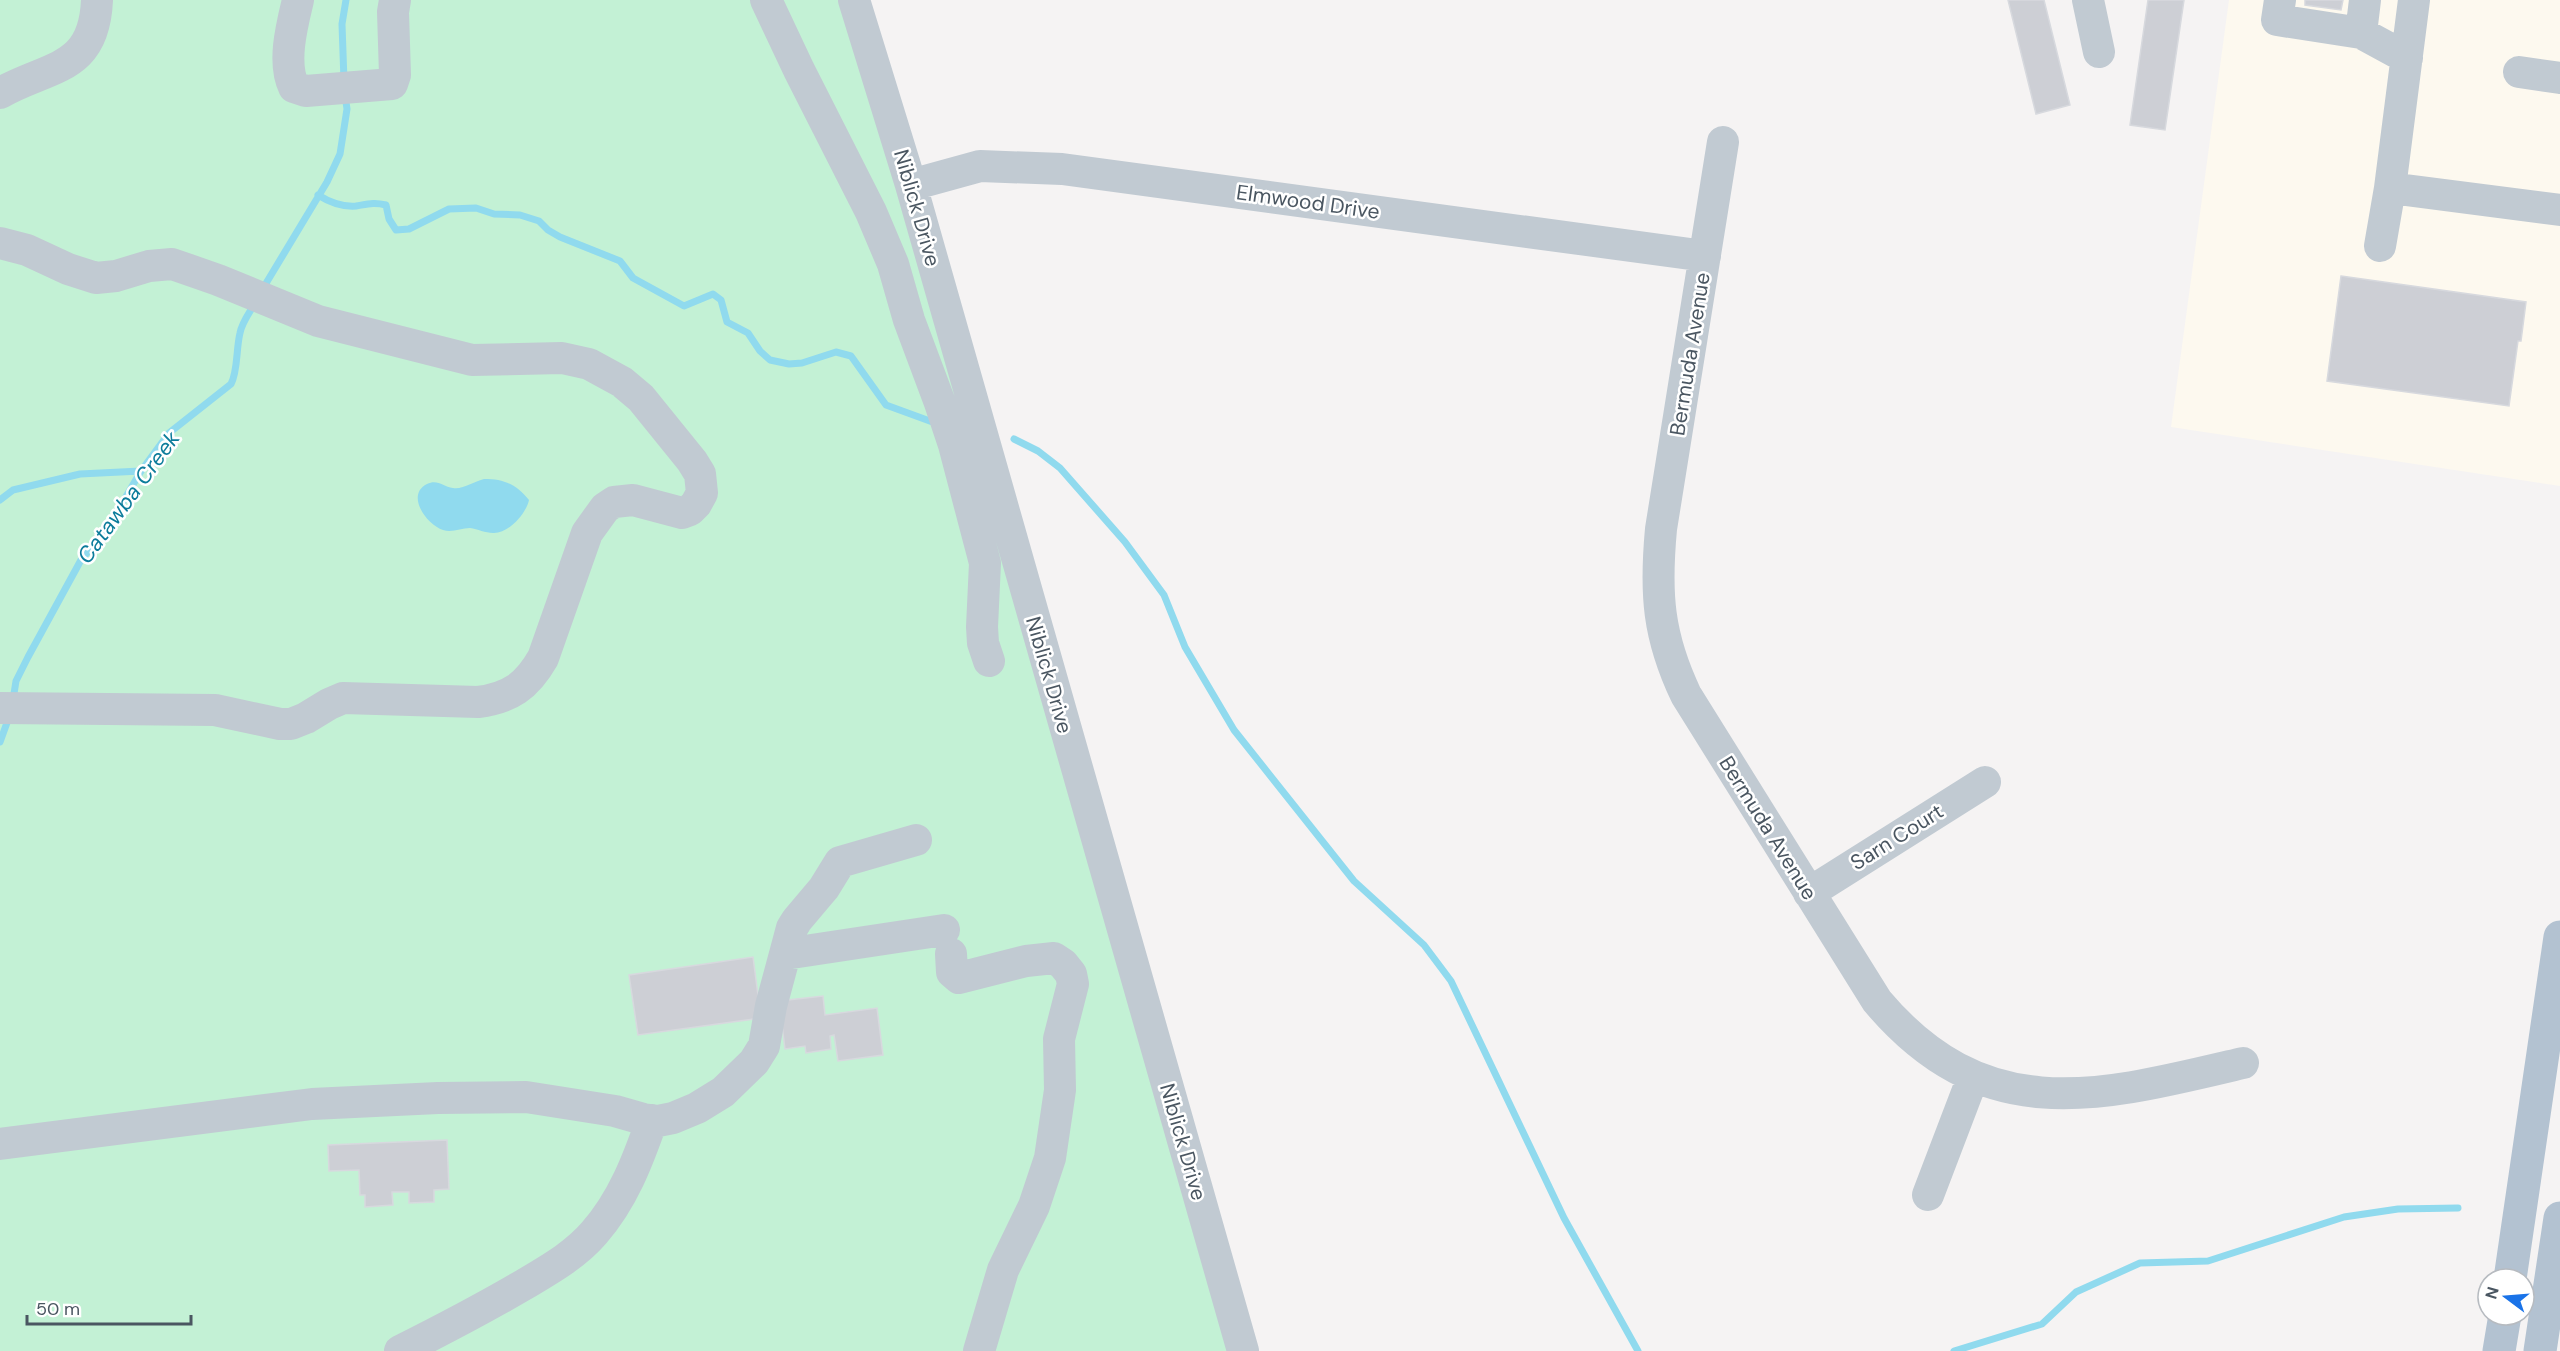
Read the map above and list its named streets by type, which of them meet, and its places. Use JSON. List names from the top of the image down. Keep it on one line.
{"streets":{"street":["Elmwood Drive","Niblick Drive","Bermuda Avenue","Sarn Court"]},"crossings":[["Elmwood Drive","Niblick Drive"],["Elmwood Drive","Bermuda Avenue"],["Bermuda Avenue","Sarn Court"]],"water":["Catawba Creek"],"scale_bar":"50 m","north":"left"}
